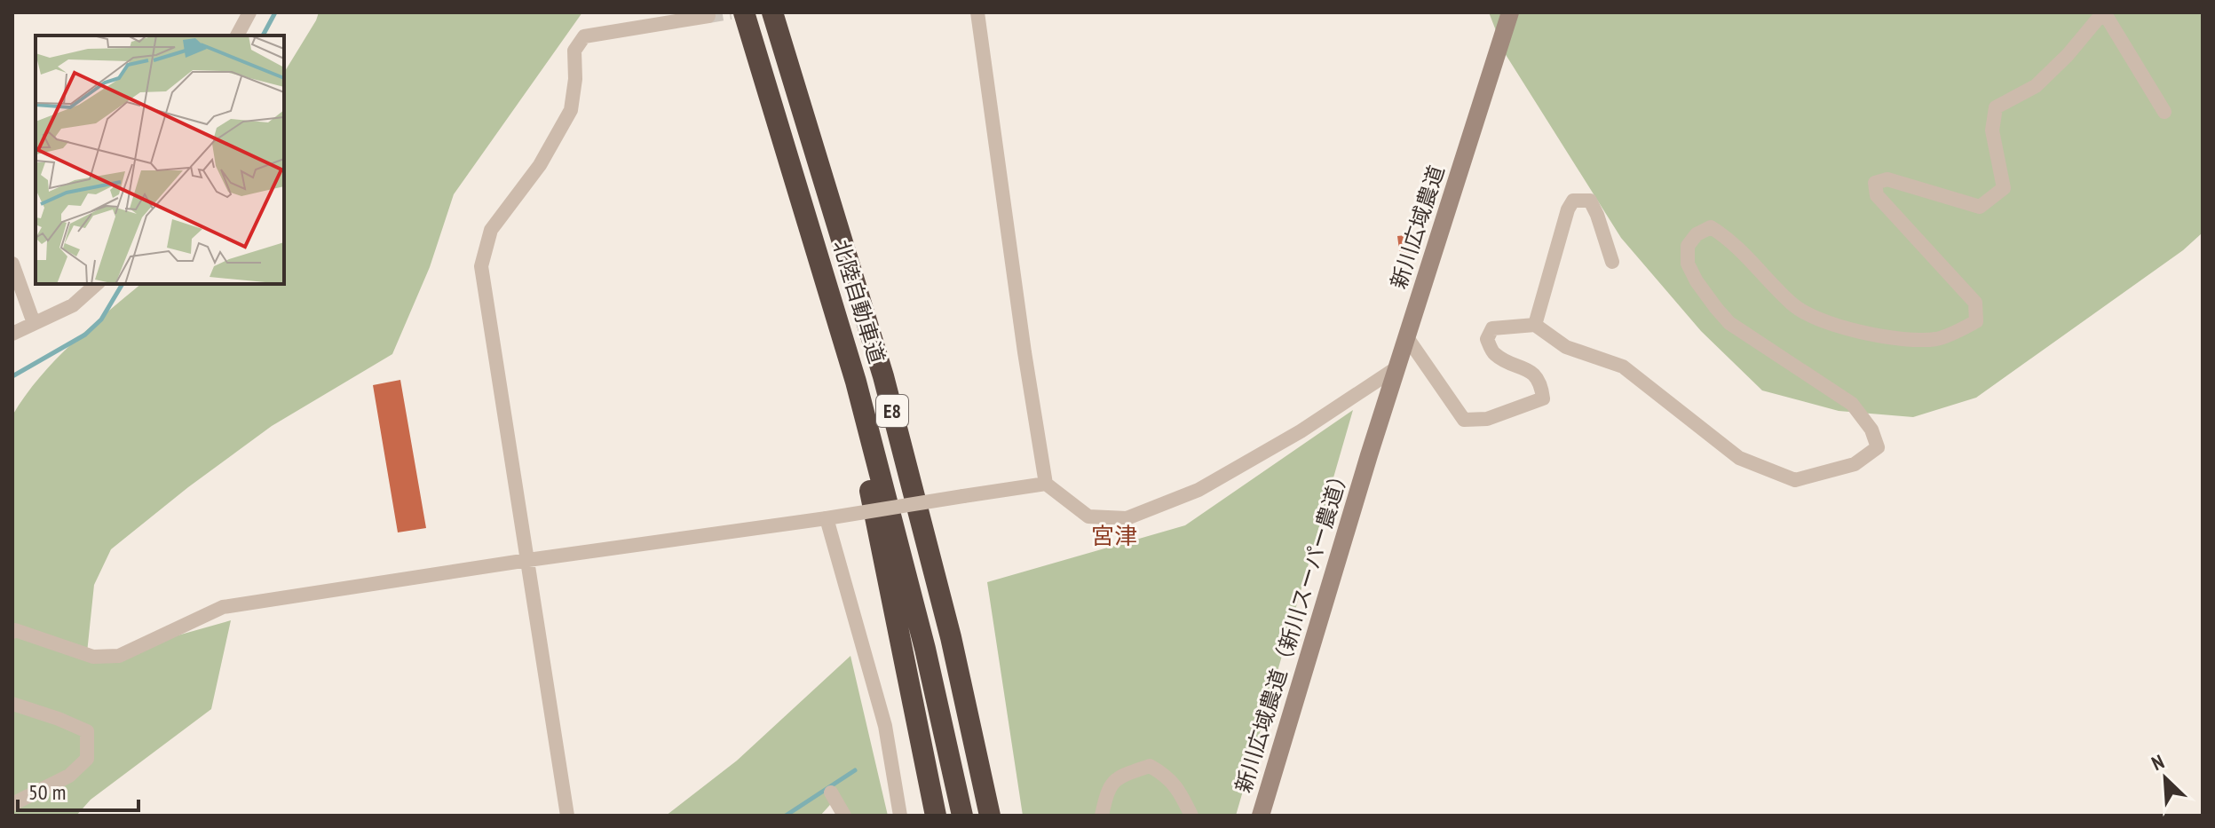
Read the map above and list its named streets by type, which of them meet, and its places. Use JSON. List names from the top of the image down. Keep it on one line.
{"streets":{"highway":["北陸自動車道","E8"],"street":["新川広域農道","新川広域農道（新川スーパー農道）"]},"crossings":[["新川広域農道","新川広域農道（新川スーパー農道）"]],"districts":["宮津"],"scale_bar":"50 m","north":"top left"}
